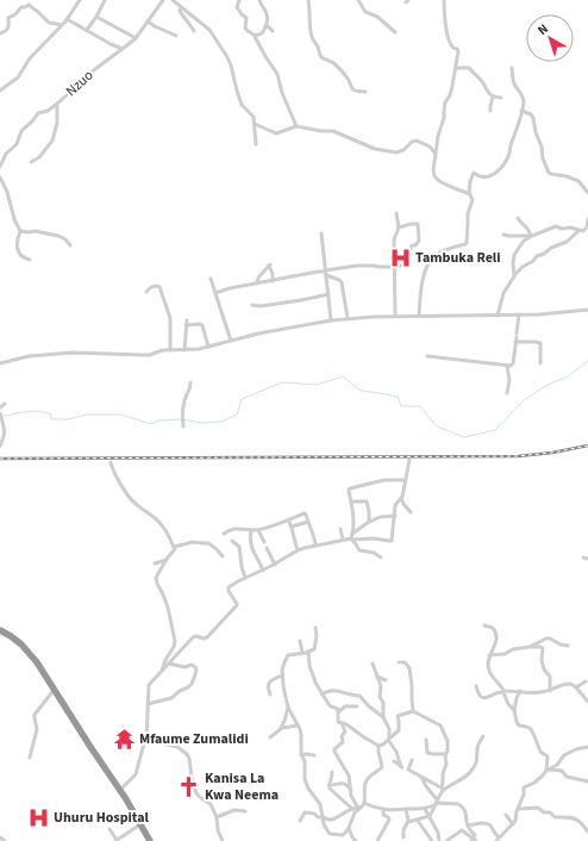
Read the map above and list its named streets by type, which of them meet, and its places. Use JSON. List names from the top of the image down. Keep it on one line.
{"streets":{"street":["Nzuo"]},"places":{"hospital":["Tambuka Reli","Uhuru Hospital"],"temple":["Mfaume Zumalidi"],"church":["Kanisa La Kwa Neema"]},"north":"top left"}
